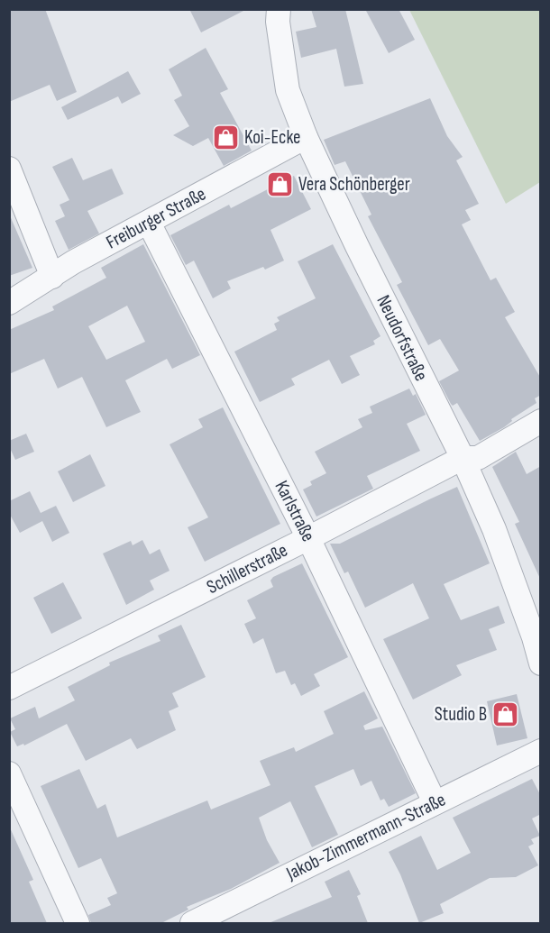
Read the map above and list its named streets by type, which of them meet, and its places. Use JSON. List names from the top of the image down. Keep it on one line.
{"streets":{"street":["Freiburger Straße","Neudorfstraße","Karlstraße","Schillerstraße","Jakob-Zimmermann-Straße"]},"crossings":[["Freiburger Straße","Neudorfstraße"],["Freiburger Straße","Karlstraße"],["Neudorfstraße","Schillerstraße"],["Karlstraße","Schillerstraße"],["Karlstraße","Jakob-Zimmermann-Straße"]],"places":{"shop":["Koi-Ecke","Vera Schönberger","Studio B"]}}
